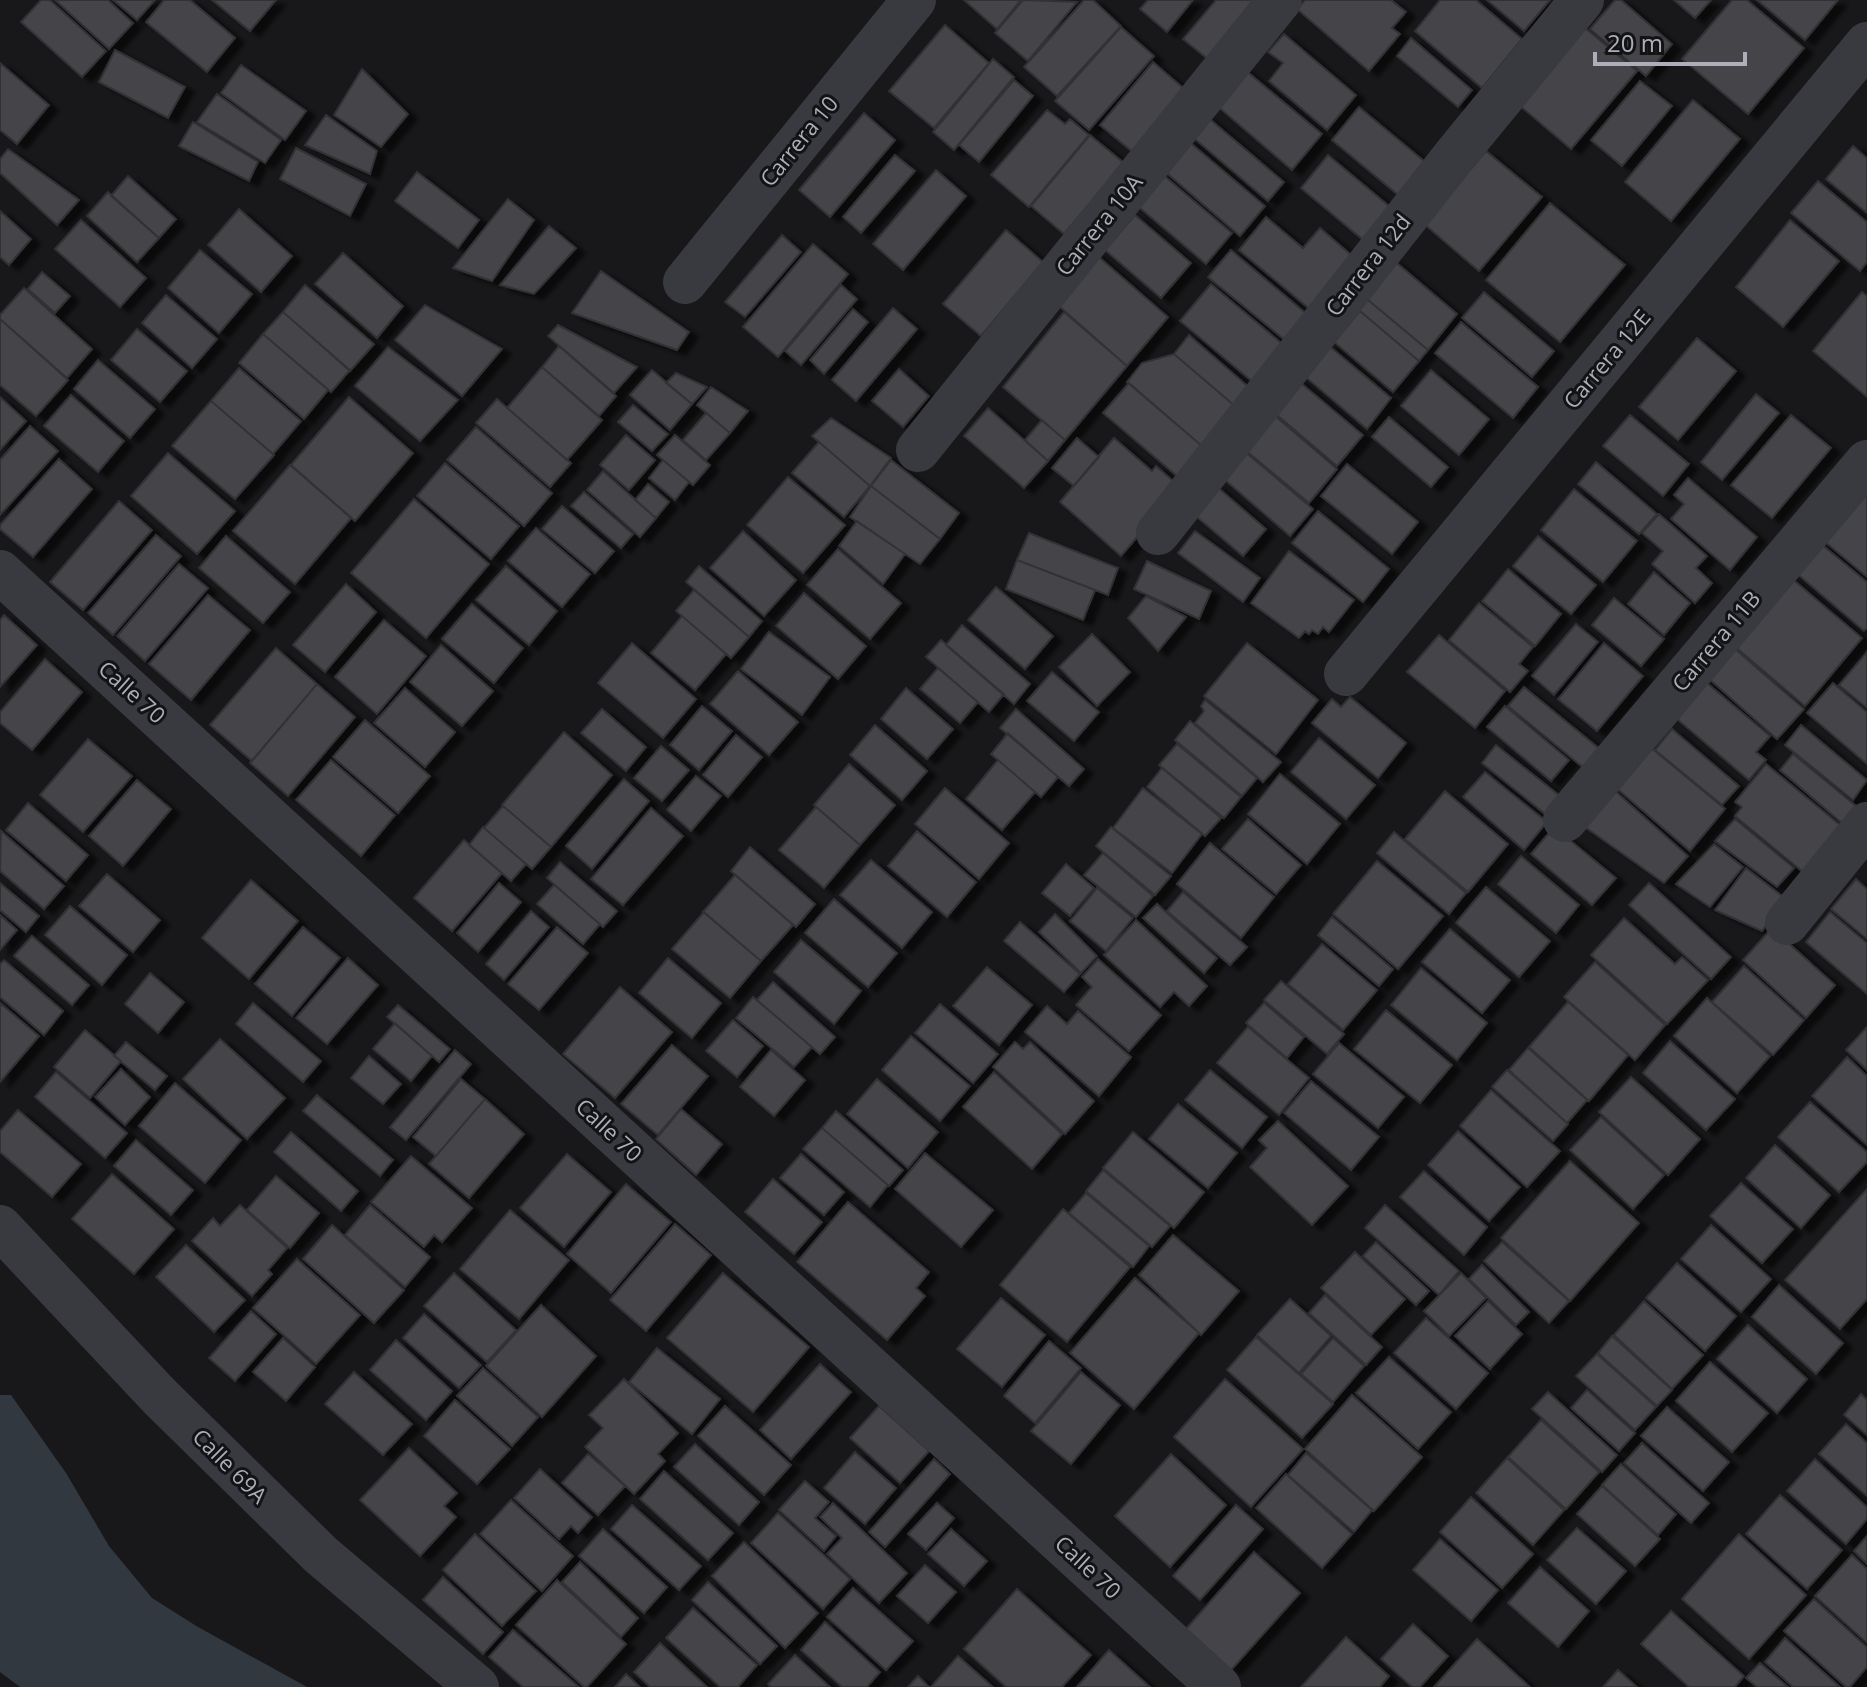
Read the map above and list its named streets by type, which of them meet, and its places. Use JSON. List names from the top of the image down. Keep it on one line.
{"streets":{"street":["Carrera 10","Carrera 10A","Carrera 12d","Carrera 12E","Carrera 11B","Calle 70","Calle 69A"]},"scale_bar":"20 m"}
